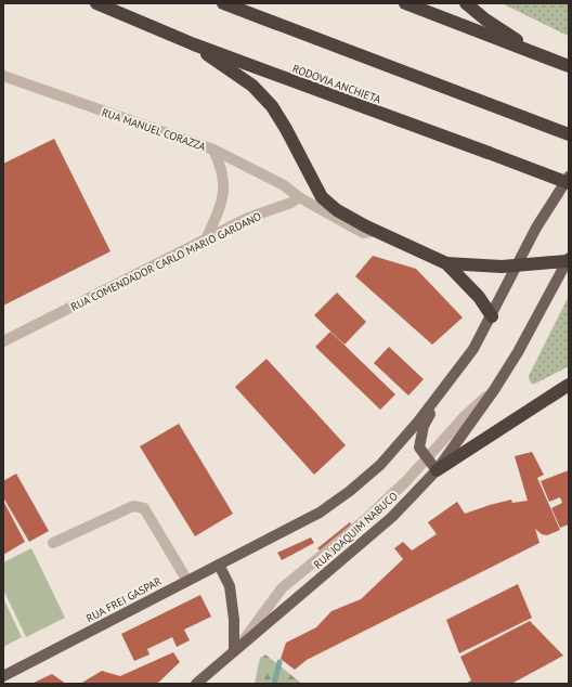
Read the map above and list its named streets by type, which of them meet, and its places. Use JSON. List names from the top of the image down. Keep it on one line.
{"streets":{"highway":["RODOVIA ANCHIETA"],"main road":["RUA JOAQUIM NABUCO","RUA FREI GASPAR"],"street":["RUA MANUEL CORAZZA","RUA COMENDADOR CARLO MARIO GARDANO"]},"crossings":[["RUA MANUEL CORAZZA","RUA COMENDADOR CARLO MARIO GARDANO"]]}
